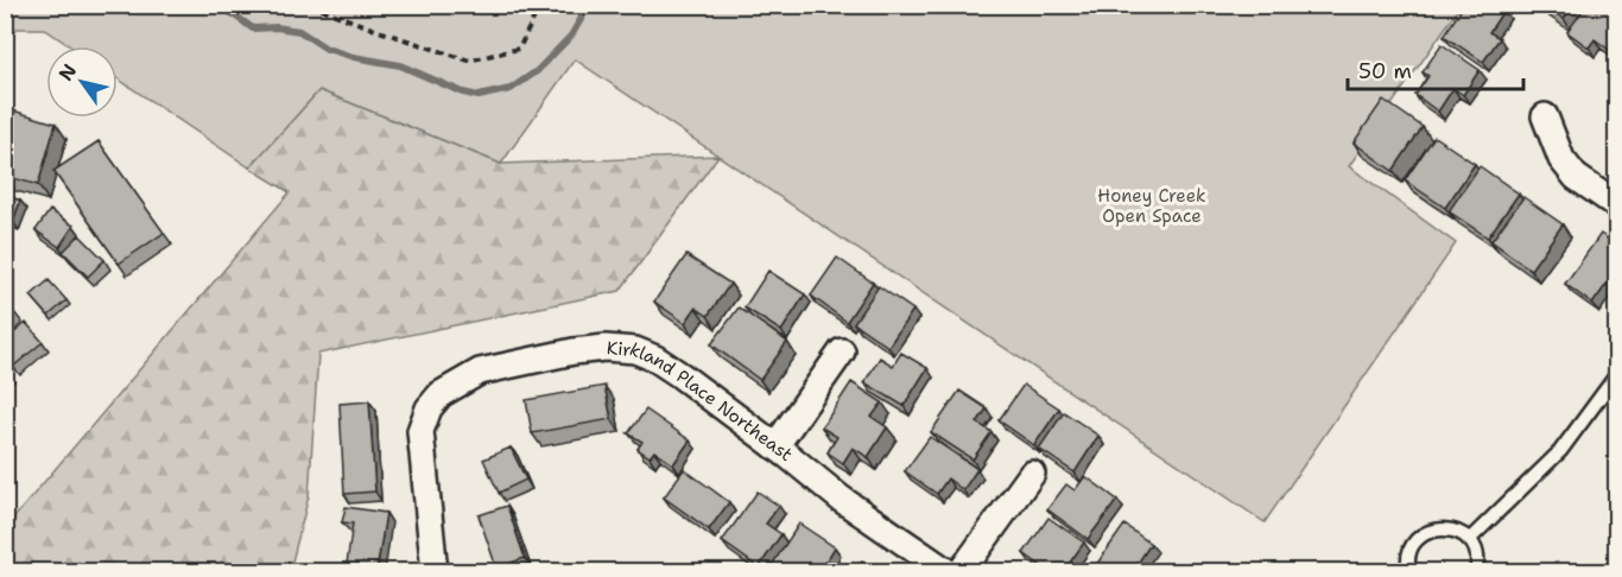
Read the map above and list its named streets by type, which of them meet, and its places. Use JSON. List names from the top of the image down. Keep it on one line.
{"streets":{"street":["Kirkland Place Northeast"]},"parks":["Honey Creek Open Space"],"scale_bar":"50 m","north":"top left"}
